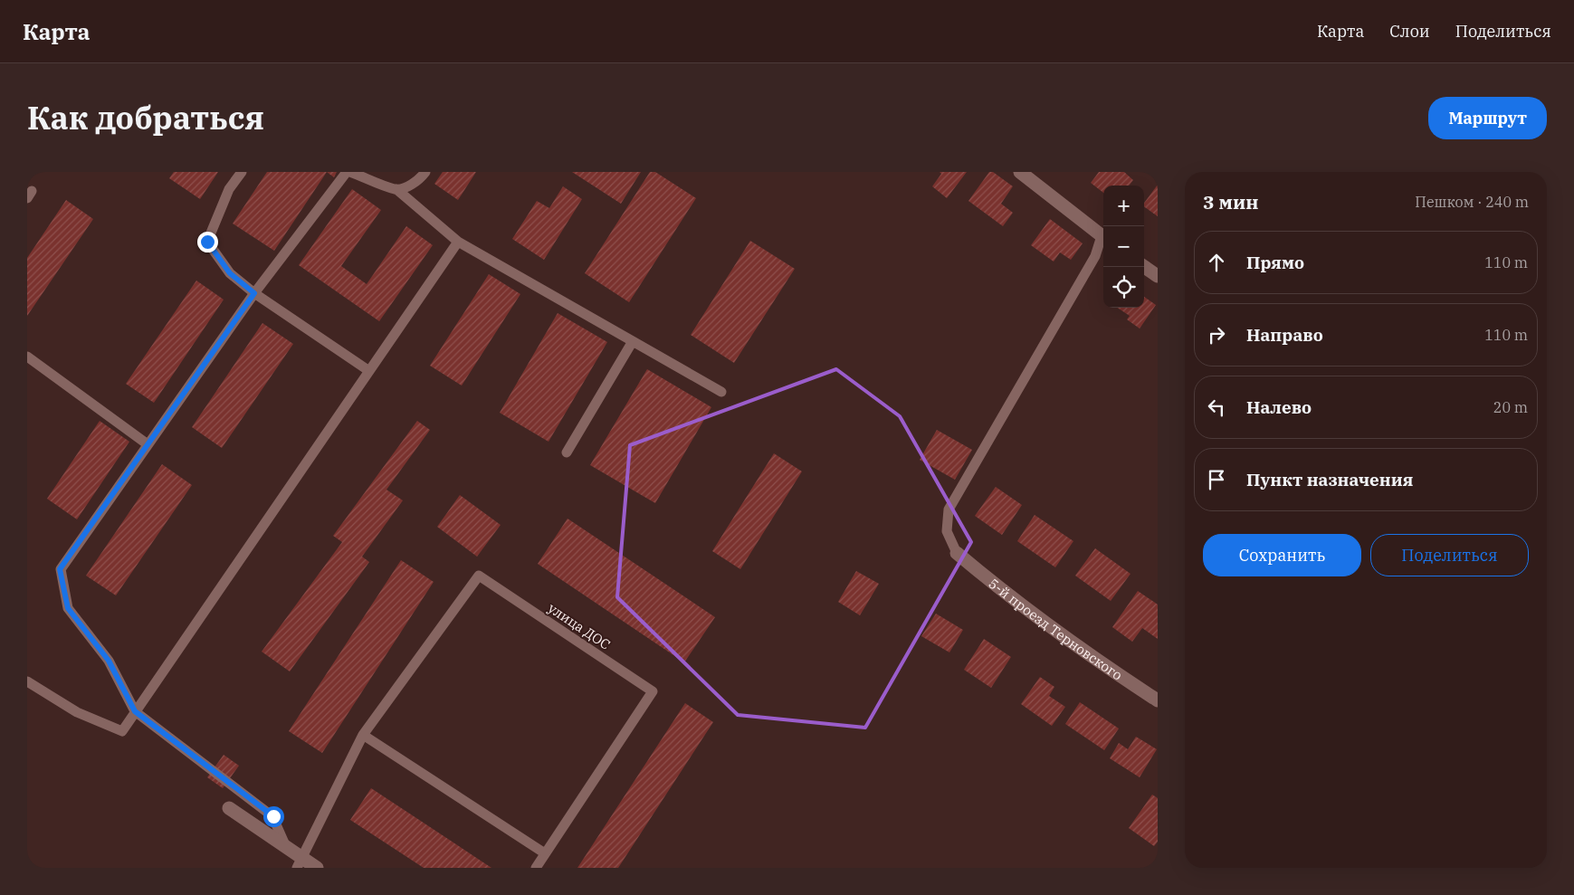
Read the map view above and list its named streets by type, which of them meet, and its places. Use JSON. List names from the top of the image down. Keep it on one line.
{"streets":{"street":["5-й проезд Терновского"],"lane":["улица ДОС"]},"page":{"header":"Карта","nav":["Карта","Слои","Поделиться"],"title":"Как добраться","buttons":["Маршрут",["Сохранить","Поделиться"]],"heading":["3 мин","Пешком · 240 m"],"map_buttons":["+","−"],"list":[["Прямо","110 m"],["Направо","110 m"],["Налево","20 m"],"Пункт назначения"]}}
